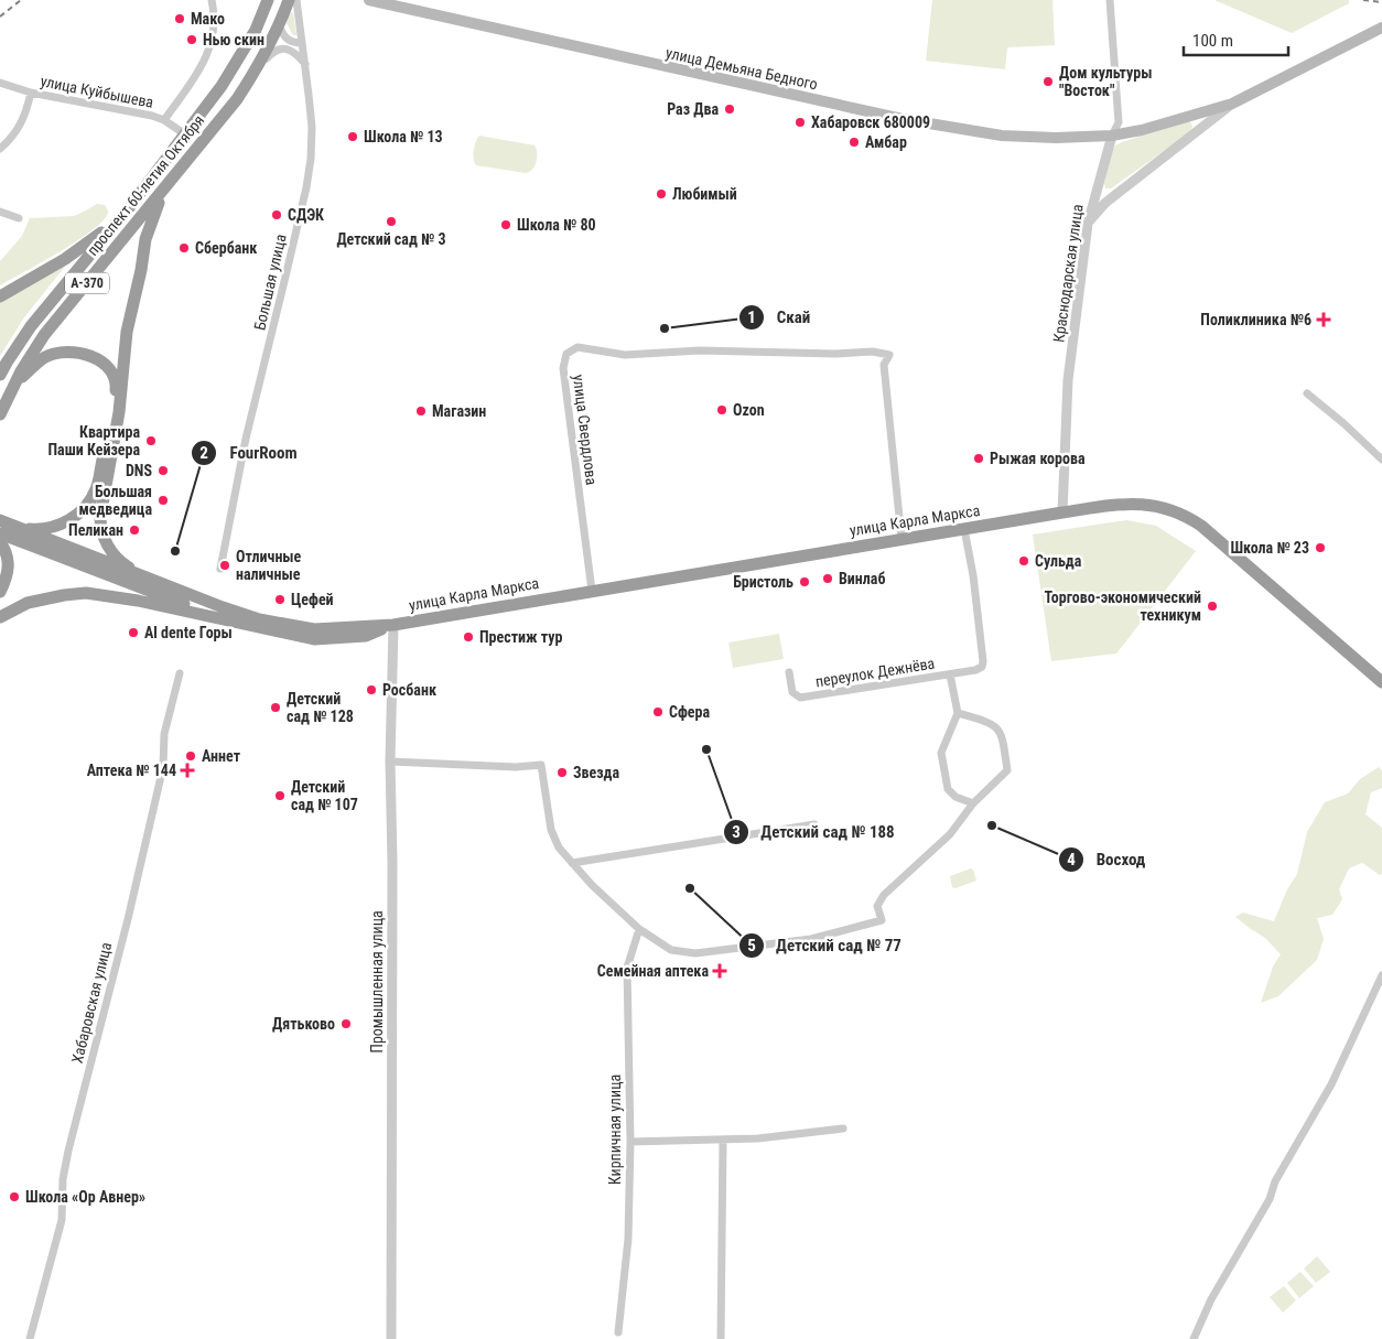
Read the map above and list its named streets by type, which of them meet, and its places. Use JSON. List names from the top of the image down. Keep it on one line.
{"streets":{"highway":["проспект 60-летия Октября","А-370","улица Карла Маркса"],"main road":["улица Демьяна Бедного"],"street":["улица Куйбышева","Краснодарская улица","Большая улица","улица Свердлова","переулок Дежнёва","Промышленная улица","Хабаровская улица","Кирпичная улица"]},"crossings":[["улица Демьяна Бедного","Краснодарская улица"],["улица Куйбышева","проспект 60-летия Октября"],["Краснодарская улица","улица Карла Маркса"],["улица Свердлова","улица Карла Маркса"],["улица Карла Маркса","переулок Дежнёва"],["улица Карла Маркса","Промышленная улица"]],"places":{"other":["Мако","Нью скин","Дом культуры \"Восток\"","Раз Два","Хабаровск 680009","Школа № 13","Амбар","Любимый","СДЭК","Детский сад № 3","Школа № 80","Сбербанк","Скай","Ozon","Магазин","Квартира Паши Кейзера","Рыжая корова","DNS","Большая медведица","Пеликан","Школа № 23","FourRoom","Сульда","Отличные наличные","Винлаб","Бристоль","Цефей","Торгово-экономический техникум","Al dente Горы","Престиж тур","Росбанк","Детский сад № 128","Сфера","Детский сад № 188","Аннет","Звезда","Детский сад № 107","Восход","Детский сад № 77","Дятьково","Школа «Ор Авнер»"],"health":["Поликлиника №6","Аптека № 144","Семейная аптека"]},"scale_bar":"100 m"}
